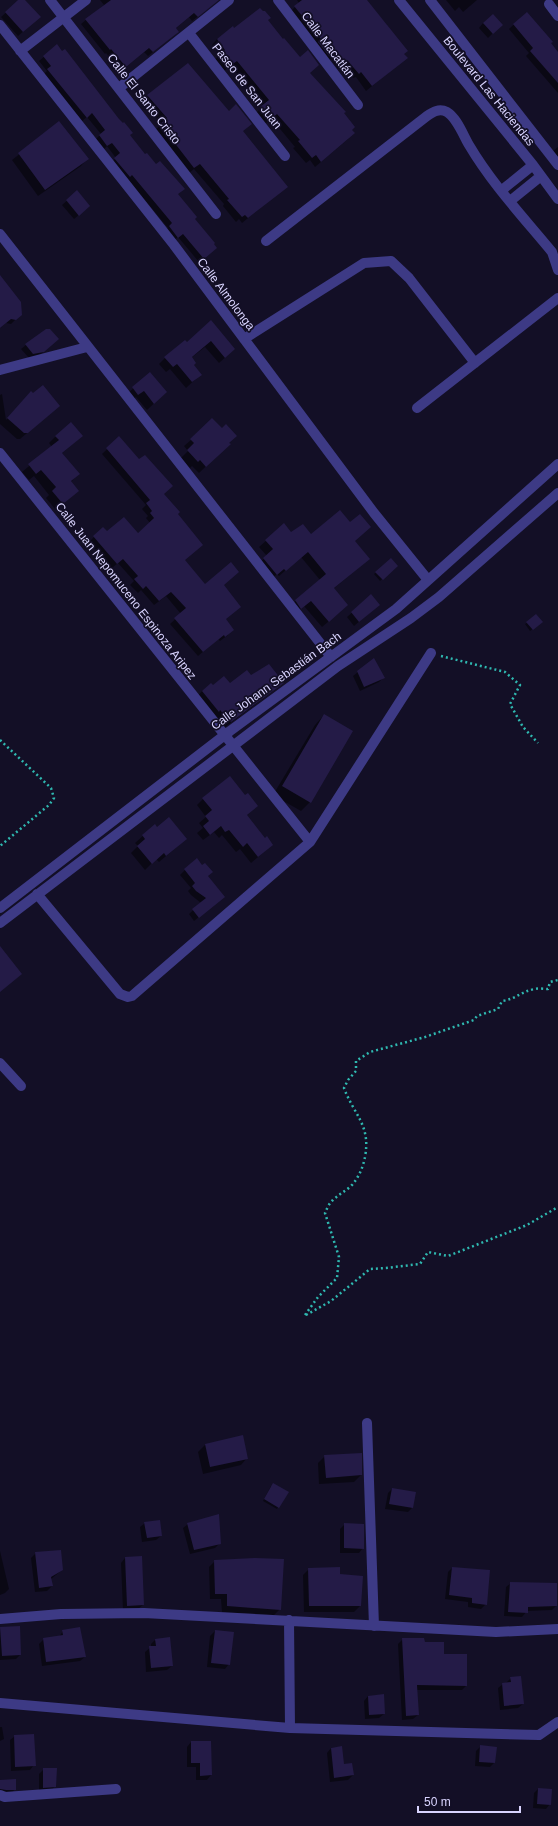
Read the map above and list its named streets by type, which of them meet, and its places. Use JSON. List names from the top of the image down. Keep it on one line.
{"streets":{"street":["Calle Macatlán","Paseo de San Juan","Boulevard Las Haciendas","Calle El Santo Cristo","Calle Almolonga","Calle Juan Nepomuceno Espinoza Aripez","Calle Johann Sebastián Bach"]},"crossings":[["Calle Almolonga","Calle Johann Sebastián Bach"],["Calle Juan Nepomuceno Espinoza Aripez","Calle Johann Sebastián Bach"]],"scale_bar":"50 m"}
